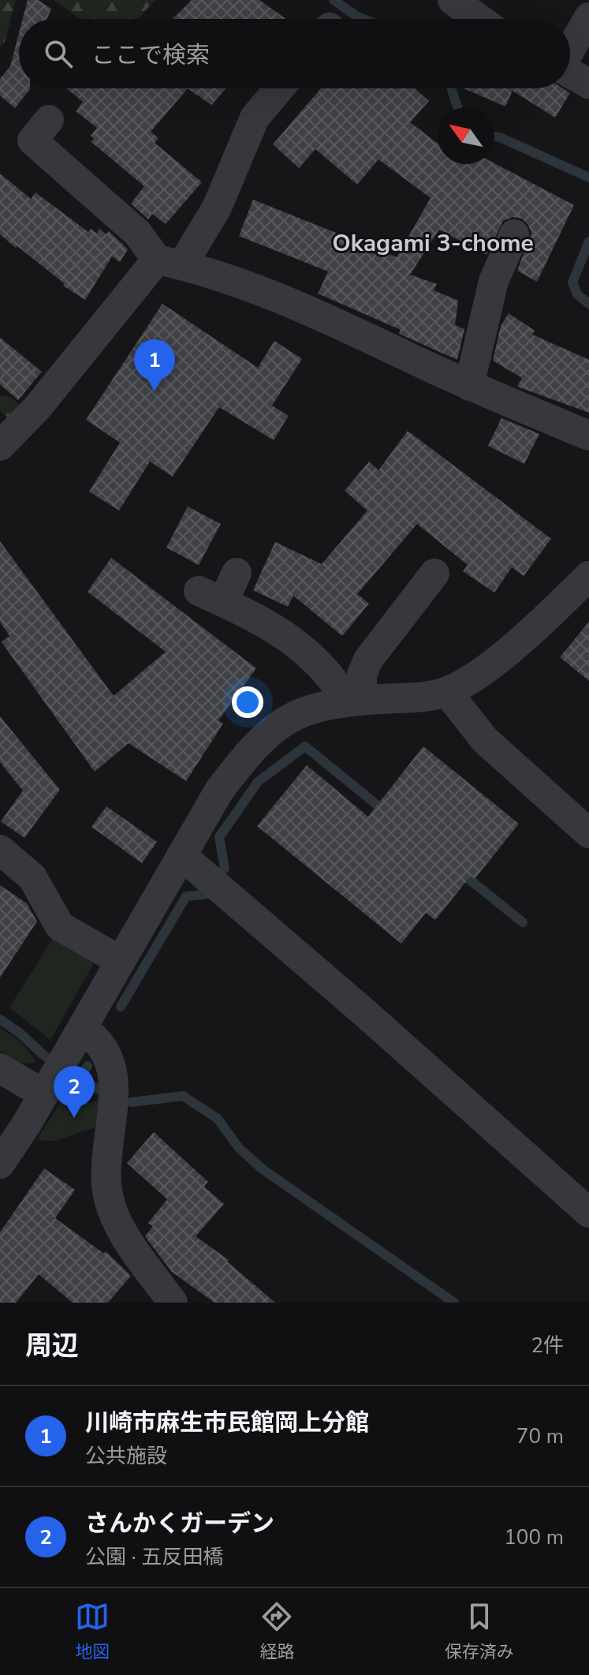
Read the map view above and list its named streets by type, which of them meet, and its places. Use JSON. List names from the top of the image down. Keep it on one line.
{"districts":["Okagami 3-chome"],"north":"top left","page":{"search":"ここで検索","pins":["1","2"],"heading":["周辺","2件"],"list":[{"mark":"1","name":"川崎市麻生市民館岡上分館","note":"公共施設","value":"70 m"},{"mark":"2","name":"さんかくガーデン","note":"公園 · 五反田橋","value":"100 m"}],"nav":["地図","経路","保存済み"]}}
